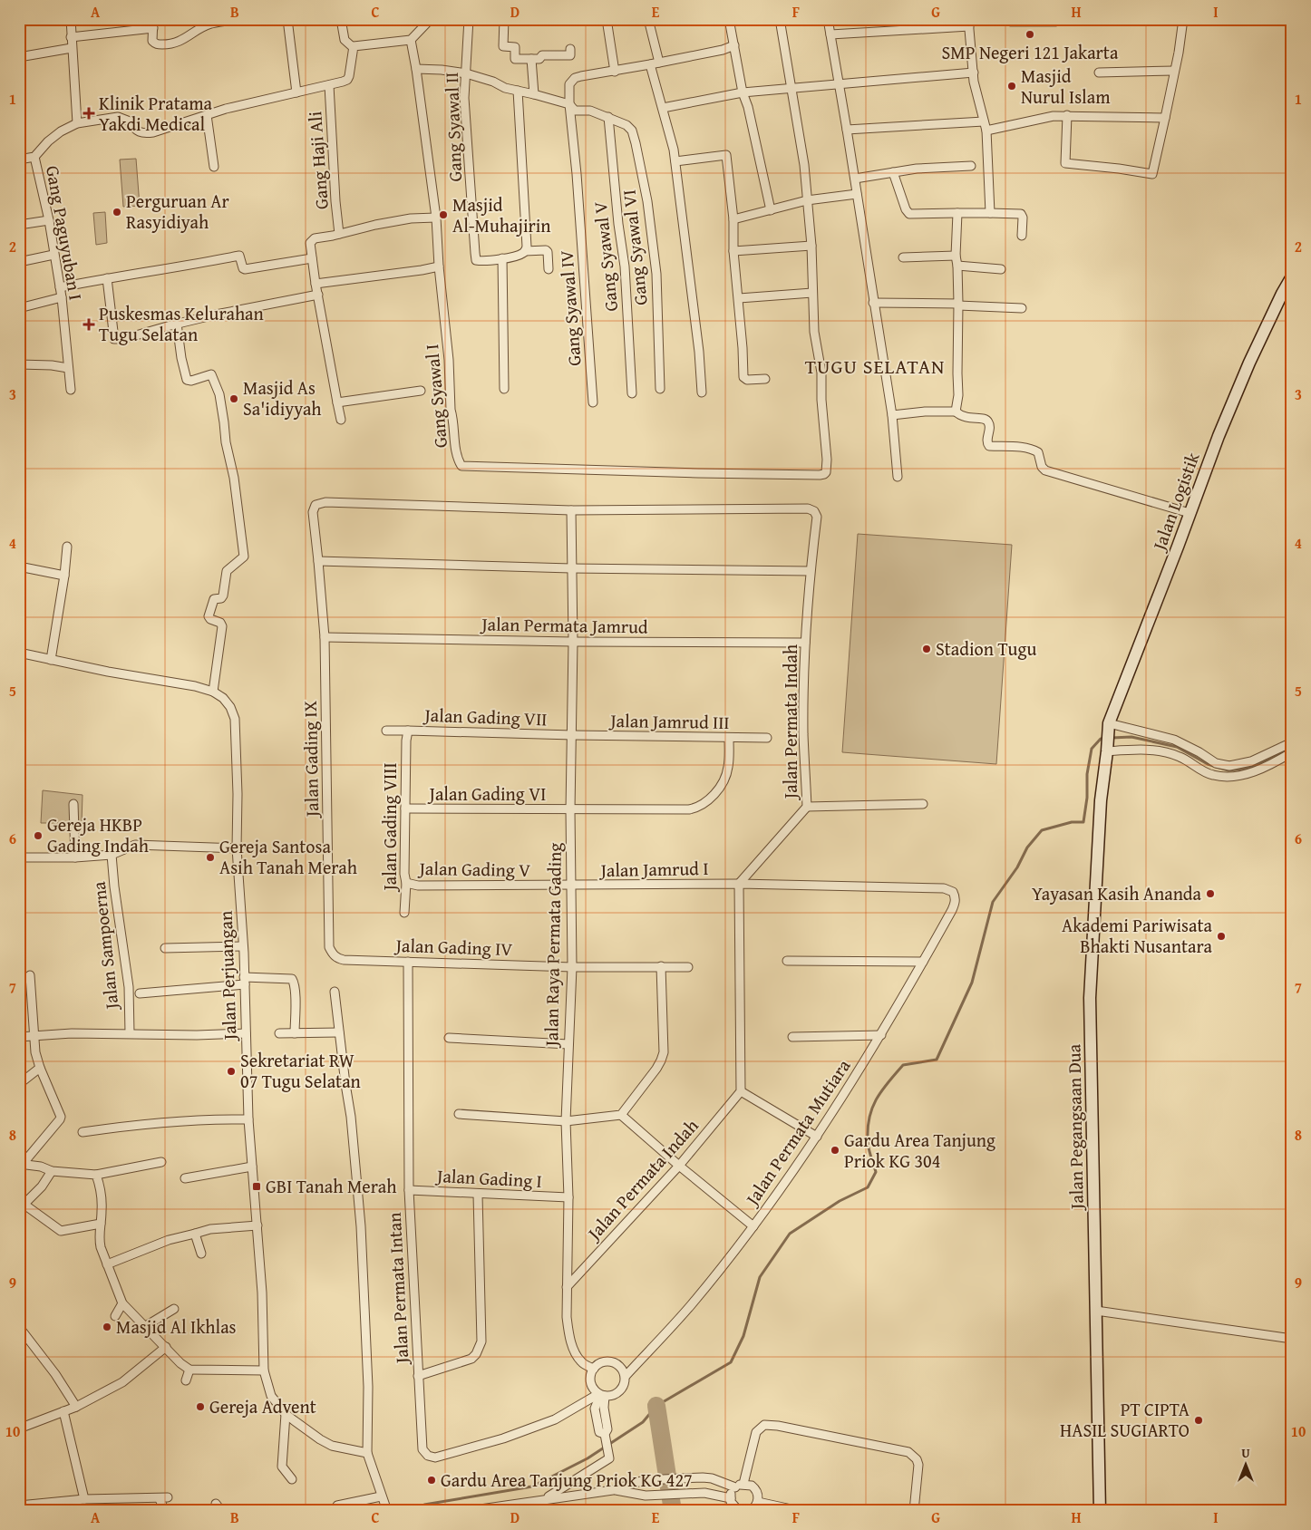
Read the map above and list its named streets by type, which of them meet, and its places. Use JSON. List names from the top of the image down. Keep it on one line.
{"streets":{"main road":["Jalan Logistik","Jalan Pegangsaan Dua"],"street":["Gang Syawal II","Gang Haji Ali","Gang Paguyuban I","Gang Syawal VI","Gang Syawal V","Gang Syawal IV","Gang Syawal I","Jalan Permata Jamrud","Jalan Gading VII","Jalan Jamrud III","Jalan Permata Indah","Jalan Gading IX","Jalan Gading VI","Jalan Gading VIII","Jalan Gading V","Jalan Jamrud I","Jalan Raya Permata Gading","Jalan Sampoerna","Jalan Gading IV","Jalan Perjuangan","Jalan Permata Mutiara","Jalan Gading I","Jalan Permata Intan"]},"crossings":[["Gang Syawal II","Gang Syawal VI"],["Gang Syawal VI","Gang Syawal V"],["Gang Syawal VI","Gang Syawal IV"],["Gang Syawal VI","Gang Syawal I"],["Jalan Logistik","Jalan Pegangsaan Dua"],["Jalan Permata Jamrud","Jalan Permata Indah"],["Jalan Permata Jamrud","Jalan Gading IX"],["Jalan Permata Jamrud","Jalan Raya Permata Gading"],["Jalan Gading VII","Jalan Jamrud III"],["Jalan Gading VII","Jalan Gading VIII"],["Jalan Gading VII","Jalan Raya Permata Gading"],["Jalan Jamrud III","Jalan Gading VI"],["Jalan Jamrud III","Jalan Raya Permata Gading"],["Jalan Permata Indah","Jalan Jamrud I"],["Jalan Permata Indah","Jalan Raya Permata Gading"],["Jalan Gading IX","Jalan Raya Permata Gading"],["Jalan Gading IX","Jalan Gading IV"],["Jalan Gading VI","Jalan Gading VIII"],["Jalan Gading VI","Jalan Raya Permata Gading"],["Jalan Gading VIII","Jalan Gading V"],["Jalan Gading V","Jalan Jamrud I"],["Jalan Gading V","Jalan Raya Permata Gading"],["Jalan Jamrud I","Jalan Raya Permata Gading"],["Jalan Jamrud I","Jalan Permata Mutiara"],["Jalan Raya Permata Gading","Jalan Gading IV"],["Jalan Raya Permata Gading","Jalan Permata Mutiara"],["Jalan Raya Permata Gading","Jalan Gading I"],["Jalan Raya Permata Gading","Jalan Permata Intan"],["Jalan Gading IV","Jalan Permata Intan"],["Jalan Permata Mutiara","Jalan Permata Intan"],["Jalan Gading I","Jalan Permata Intan"]],"districts":["TUGU SELATAN"],"places":{"other":["SMP Negeri 121 Jakarta","Masjid Nurul Islam","Perguruan Ar Rasyidiyah","Masjid Al-Muhajirin","Masjid As Sa'idiyyah","Stadion Tugu","Gereja HKBP Gading Indah","Gereja Santosa Asih Tanah Merah","Yayasan Kasih Ananda","Akademi Pariwisata Bhakti Nusantara","Sekretariat RW 07 Tugu Selatan","Gardu Area Tanjung Priok KG 304","Masjid Al Ikhlas","Gereja Advent","PT CIPTA HASIL SUGIARTO","Gardu Area Tanjung Priok KG 427"],"health":["Klinik Pratama Yakdi Medical","Puskesmas Kelurahan Tugu Selatan"],"transit":["GBI Tanah Merah"]},"north":"top","grid":{"columns":["A","B","C","D","E","F","G","H","I"],"rows":["1","2","3","4","5","6","7","8","9","10"]}}
